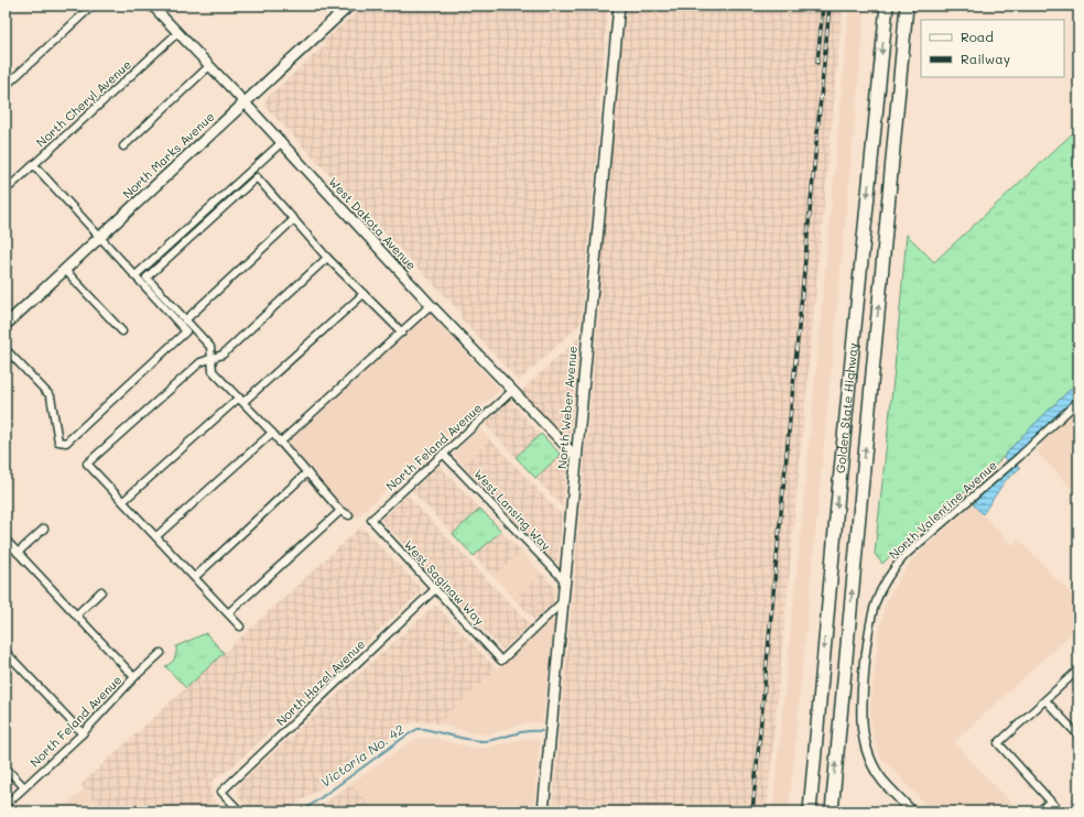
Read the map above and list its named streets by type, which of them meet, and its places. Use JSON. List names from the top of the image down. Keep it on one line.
{"streets":{"highway":["Golden State Highway"],"main road":["North Marks Avenue","North Weber Avenue"],"street":["North Cheryl Avenue","West Dakota Avenue","North Feland Avenue","West Lansing Way","North Valentine Avenue","West Saginaw Way","North Hazel Avenue"]},"crossings":[["North Cheryl Avenue","West Dakota Avenue"],["North Marks Avenue","West Dakota Avenue"],["West Dakota Avenue","North Weber Avenue"],["West Dakota Avenue","North Feland Avenue"],["North Weber Avenue","West Lansing Way"],["North Weber Avenue","West Saginaw Way"],["North Feland Avenue","West Lansing Way"],["North Feland Avenue","West Saginaw Way"],["West Saginaw Way","North Hazel Avenue"]],"water":["Victoria No. 42"],"legend":["Road","Railway"]}
